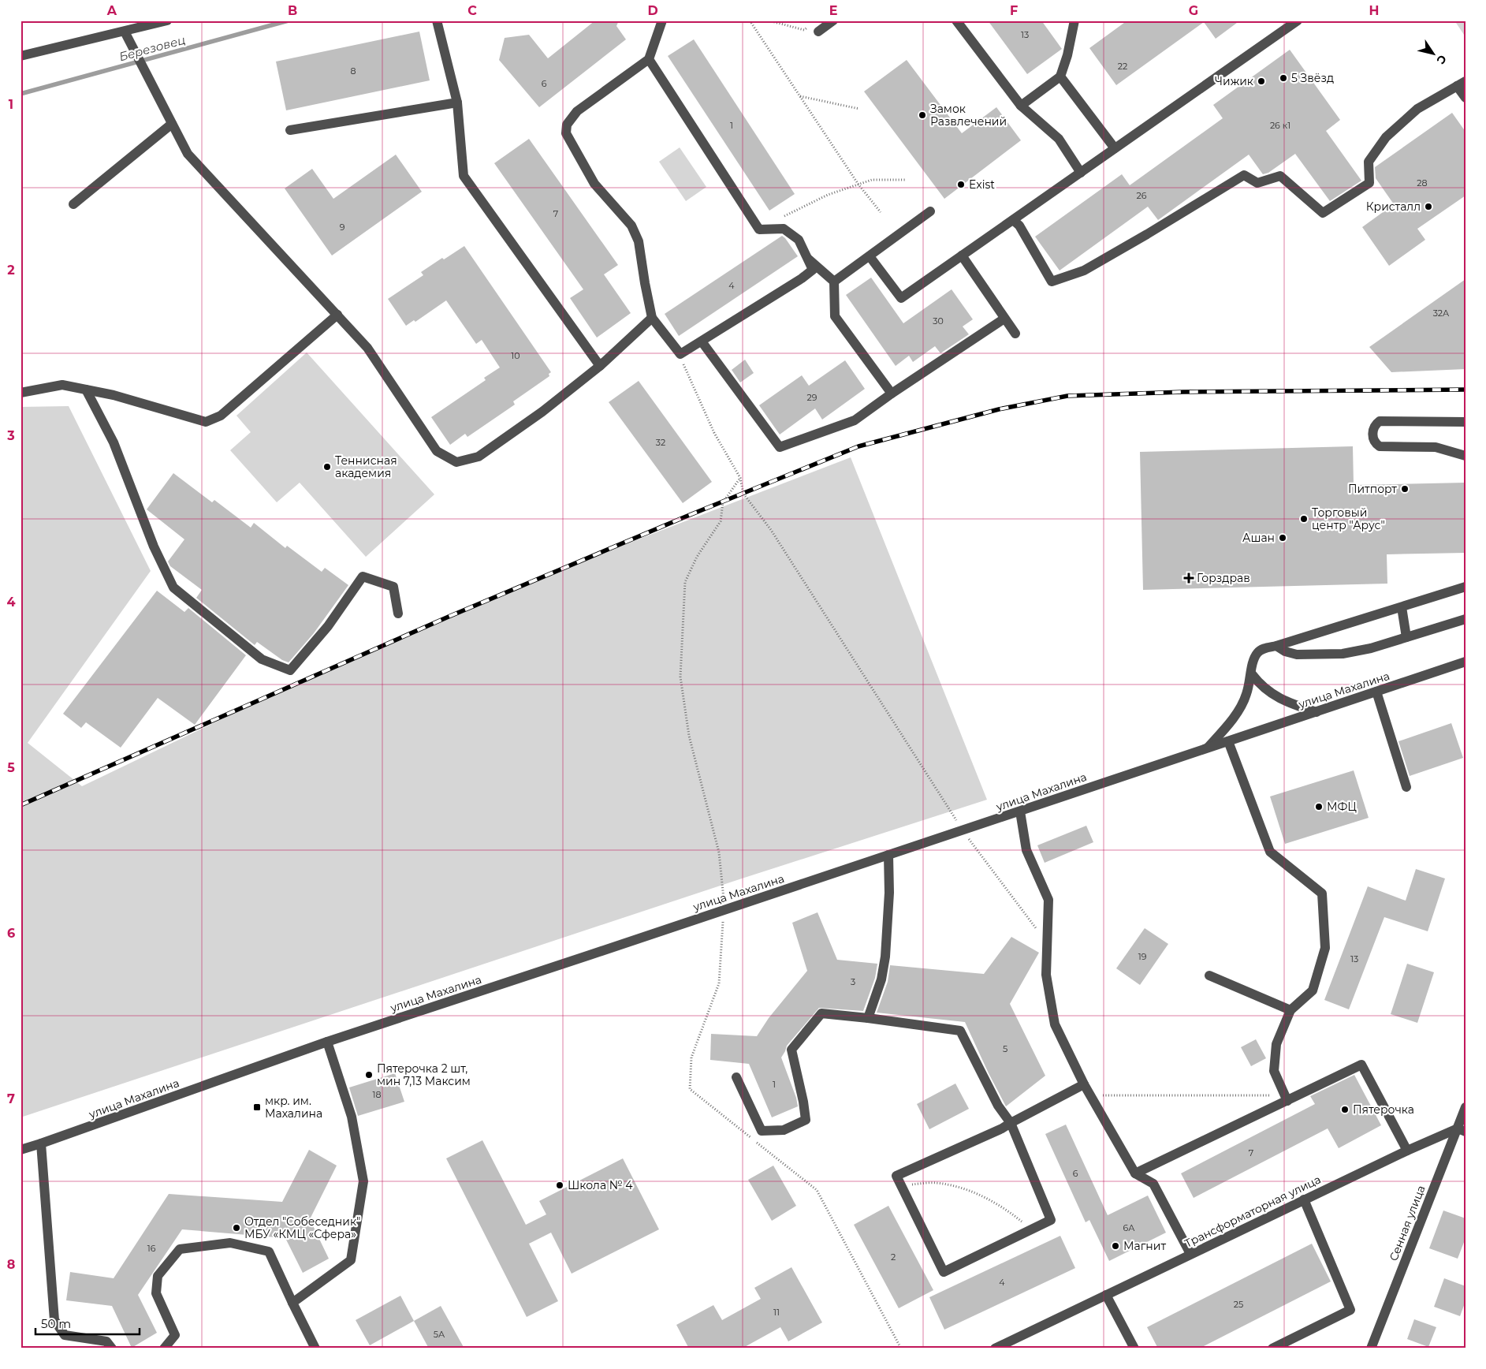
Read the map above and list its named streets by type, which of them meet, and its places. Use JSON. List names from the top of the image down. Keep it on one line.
{"streets":{"street":["улица Махалина","Трансформаторная улица","Сенная улица"]},"crossings":[["Трансформаторная улица","Сенная улица"]],"water":["Березовец"],"places":{"other":["5 Звёзд","Чижик","Замок Развлечений","Exist","Кристалл","Теннисная академия","Питпорт","Торговый центр \"Арус\"","Ашан","МФЦ","Пятерочка 2 шт, мин 7,13 Максим","Пятерочка","Школа № 4","Отдел \"Собеседник\" МБУ «КМЦ «Сфера»","Магнит"],"health":["Горздрав"],"transit":["мкр. им. Махалина"]},"house_numbers":["13","22","8","6","1","26 к1","28","26","7","9","4","32А","30","10","29","32","19","13","3","5","1","18","7","6","6А","16","2","4","25","11","5А"],"scale_bar":"50 m","north":"bottom right","grid":{"columns":["A","B","C","D","E","F","G","H"],"rows":["1","2","3","4","5","6","7","8"]}}
